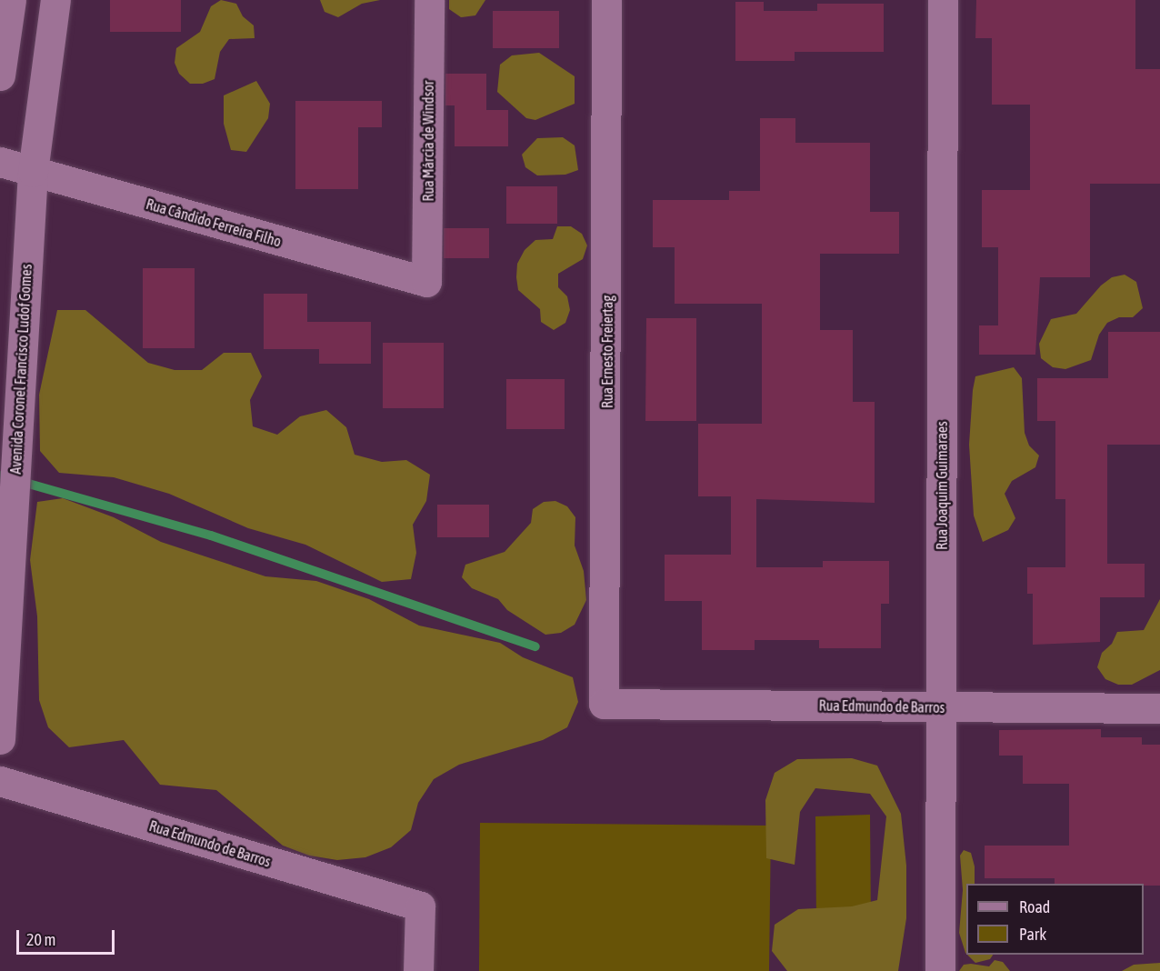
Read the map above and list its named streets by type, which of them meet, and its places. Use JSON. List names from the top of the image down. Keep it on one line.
{"streets":{"street":["Rua Márcia de Windsor","Rua Cândido Ferreira Filho","Rua Ernesto Freiertag","Avenida Coronel Francisco Ludof Gomes","Rua Joaquim Guimaraes","Rua Edmundo de Barros"]},"crossings":[["Rua Márcia de Windsor","Rua Cândido Ferreira Filho"],["Rua Cândido Ferreira Filho","Avenida Coronel Francisco Ludof Gomes"],["Rua Ernesto Freiertag","Rua Edmundo de Barros"],["Rua Joaquim Guimaraes","Rua Edmundo de Barros"]],"legend":["Road","Park"],"scale_bar":"20 m"}
